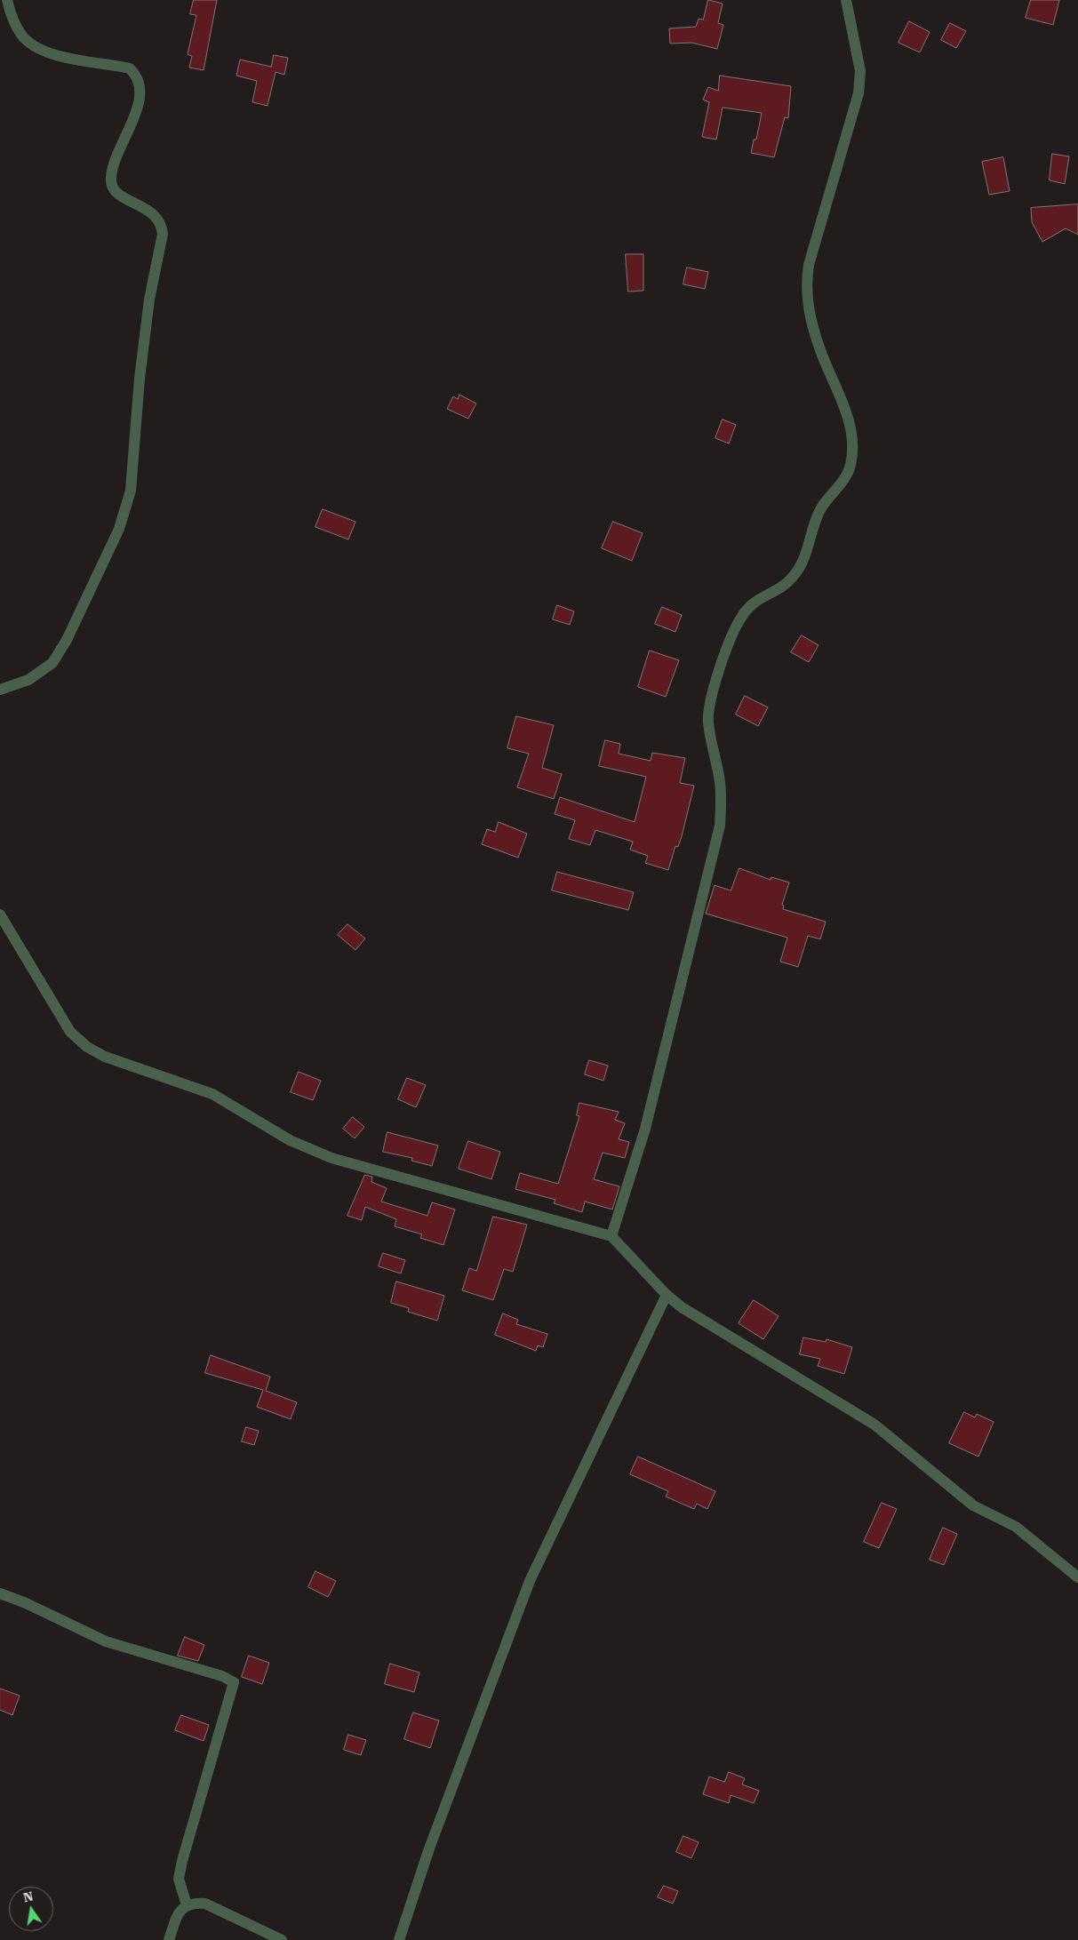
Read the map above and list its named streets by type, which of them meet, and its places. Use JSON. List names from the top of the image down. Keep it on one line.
{"north":"top"}
